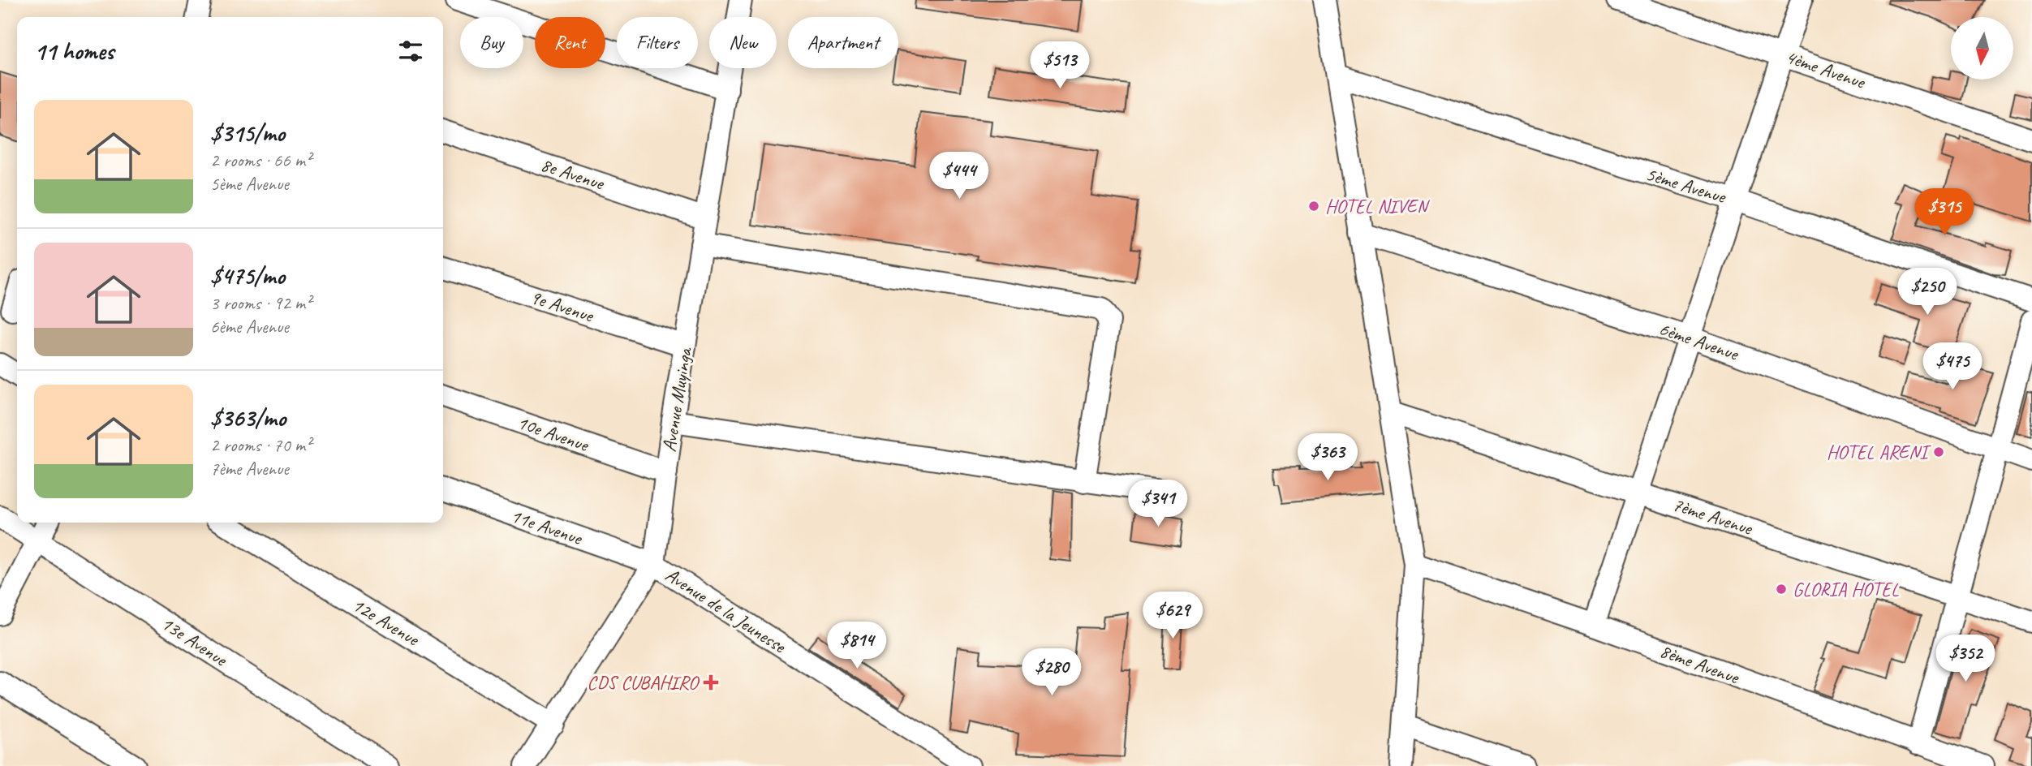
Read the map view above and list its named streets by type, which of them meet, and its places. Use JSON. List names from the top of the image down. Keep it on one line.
{"streets":{"street":["4ème Avenue","8e Avenue","5ème Avenue","9e Avenue","6ème Avenue","Avenue Muyinga","10e Avenue","7ème Avenue","11e Avenue","Avenue de la Jeunesse","12e Avenue","13e Avenue","8ème Avenue"]},"crossings":[["8e Avenue","Avenue Muyinga"],["9e Avenue","Avenue Muyinga"],["Avenue Muyinga","10e Avenue"],["Avenue Muyinga","11e Avenue"],["Avenue Muyinga","Avenue de la Jeunesse"],["Avenue Muyinga","12e Avenue"],["11e Avenue","Avenue de la Jeunesse"]],"places":{"other":["HOTEL NIVEN","HOTEL ARENI","GLORIA HOTEL"],"health":["CDS CUBAHIRO"]},"north":"bottom","page":{"chip":["Buy","Rent","Filters","New","Apartment"],"heading":"11 homes","price":["$513","$444","$315","$250","$475","$363","$341","$629","$814","$352","$280"],"list":[{"name":"$315/mo","note":"2 rooms · 66 m² · 5ème Avenue"},{"name":"$475/mo","note":"3 rooms · 92 m² · 6ème Avenue"},{"name":"$363/mo","note":"2 rooms · 70 m² · 7ème Avenue"}]}}
